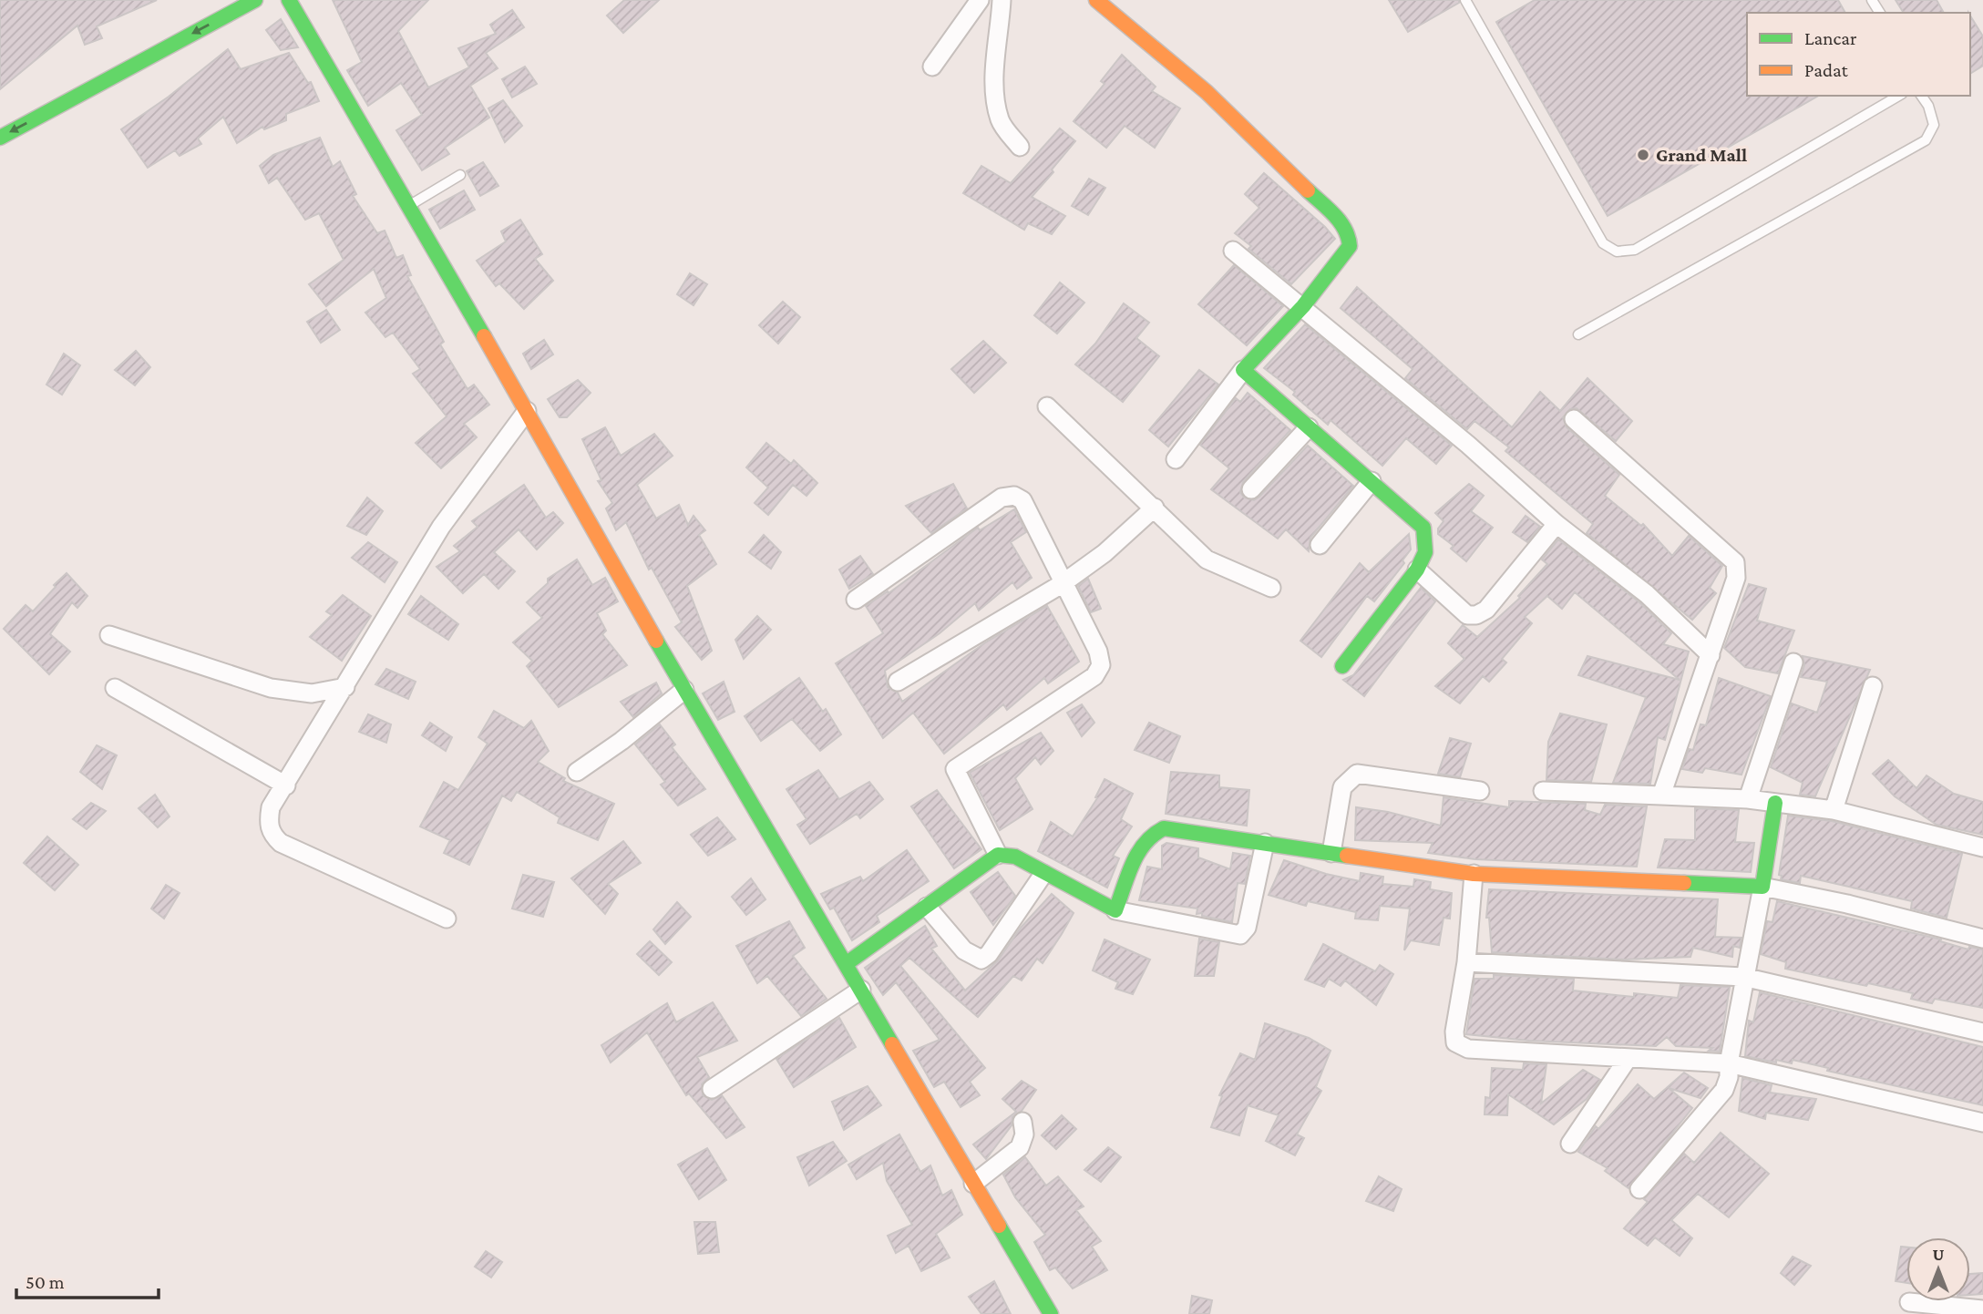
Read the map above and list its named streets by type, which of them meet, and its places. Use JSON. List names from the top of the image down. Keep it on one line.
{"places":["Grand Mall"],"legend":["Lancar","Padat"],"scale_bar":"50 m","north":"top"}
